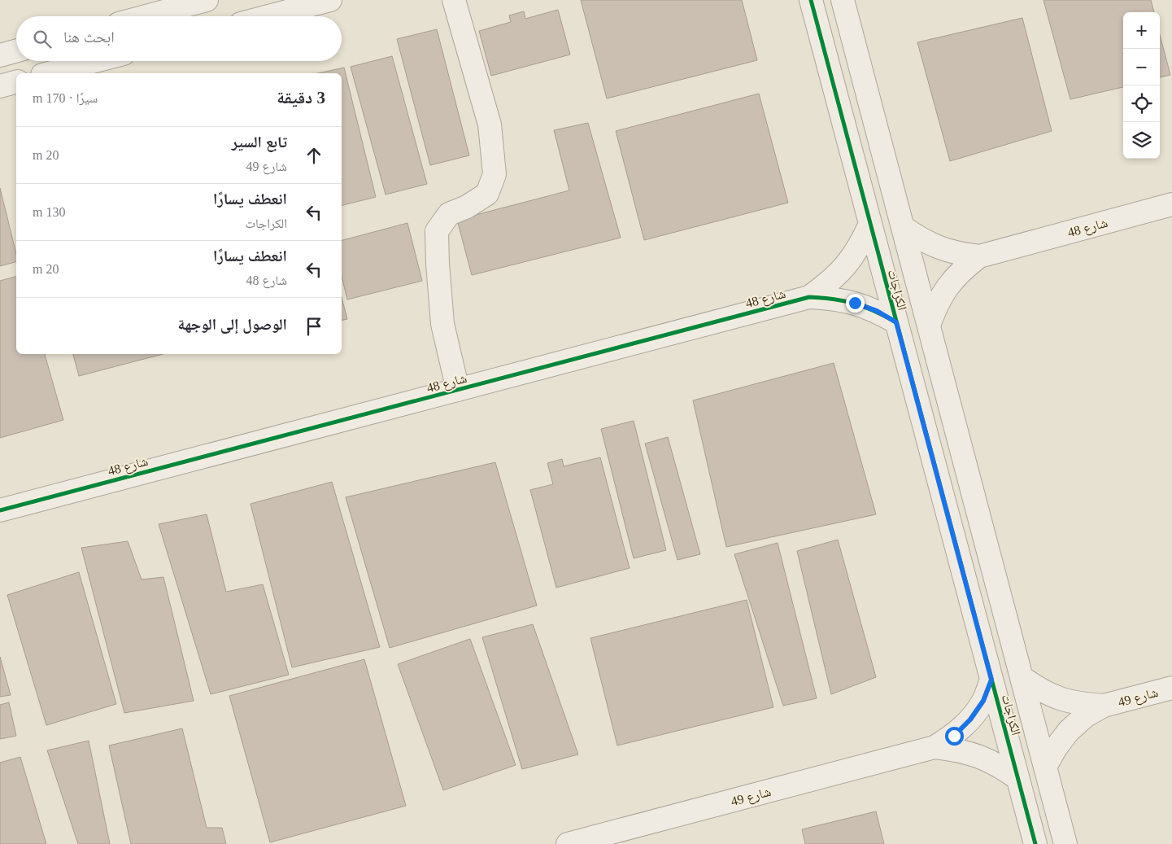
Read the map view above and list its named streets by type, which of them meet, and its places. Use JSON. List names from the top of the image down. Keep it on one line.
{"streets":{"street":["شارع 48","الكراجات","شارع 49"]},"crossings":[["شارع 48","الكراجات"],["الكراجات","شارع 49"]],"page":{"map_buttons":["+","−"],"search":"ابحث هنا","heading":["3 دقيقة","سيرًا · 170 m"],"list":[["تابع السير","شارع 49","20 m"],["انعطف يسارًا","الكراجات","130 m"],["انعطف يسارًا","شارع 48","20 m"],"الوصول إلى الوجهة"]}}
